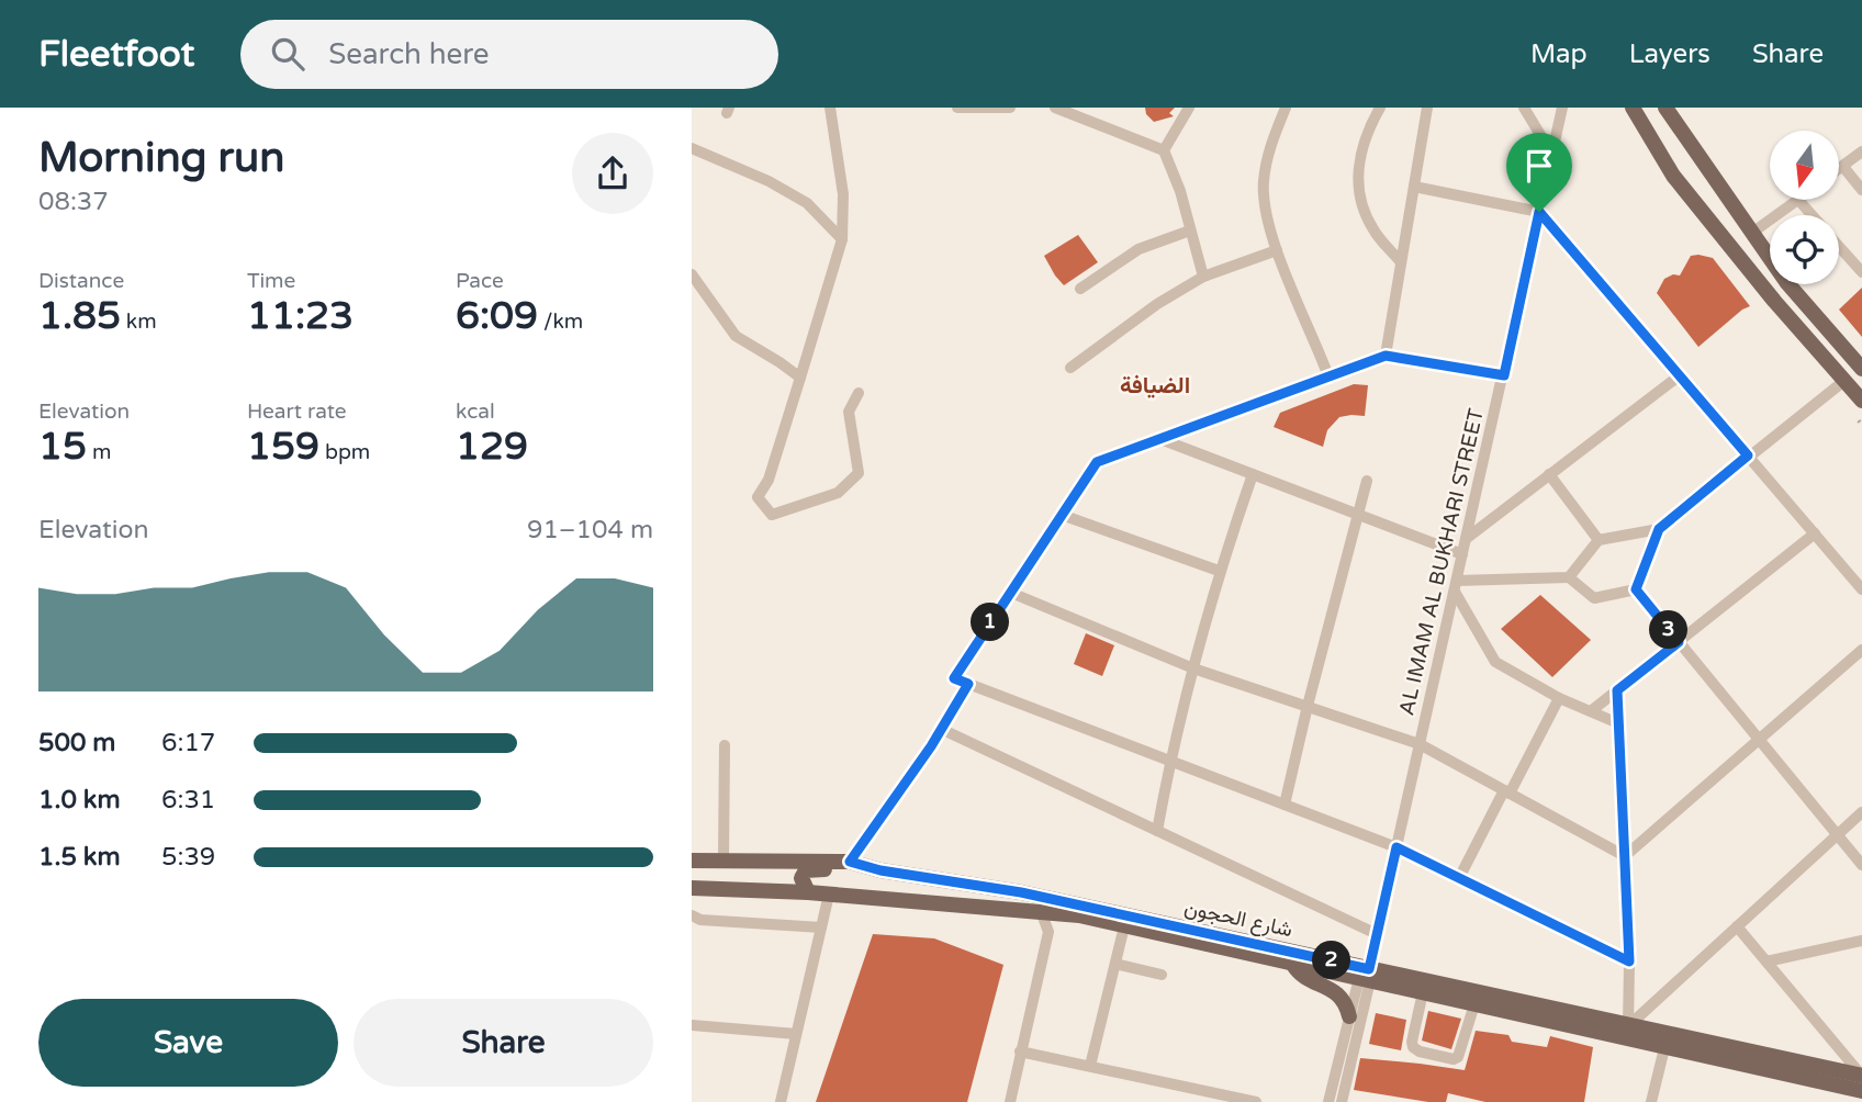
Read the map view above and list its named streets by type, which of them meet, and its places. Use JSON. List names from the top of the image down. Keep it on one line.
{"streets":{"main road":["شارع الحجون"],"street":["AL IMAM AL BUKHARI STREET"]},"crossings":[["AL IMAM AL BUKHARI STREET","شارع الحجون"]],"districts":["الضيافة"],"north":"bottom","page":{"header":"Fleetfoot","search":"Search here","nav":["Map","Layers","Share"],"heading":["Morning run","08:37"],"stats":[["Distance","1.85 km"],["Time","11:23"],["Pace","6:09 /km"],["Elevation","15 m"],["Heart rate","159 bpm"],["kcal","129"]],"chart":["Elevation","91–104 m"],"pins":["1","3","2"],"list":[{"name":"500 m","note":"6:17"},{"name":"1.0 km","note":"6:31"},{"name":"1.5 km","note":"5:39"}],"buttons":["Save","Share"]}}
